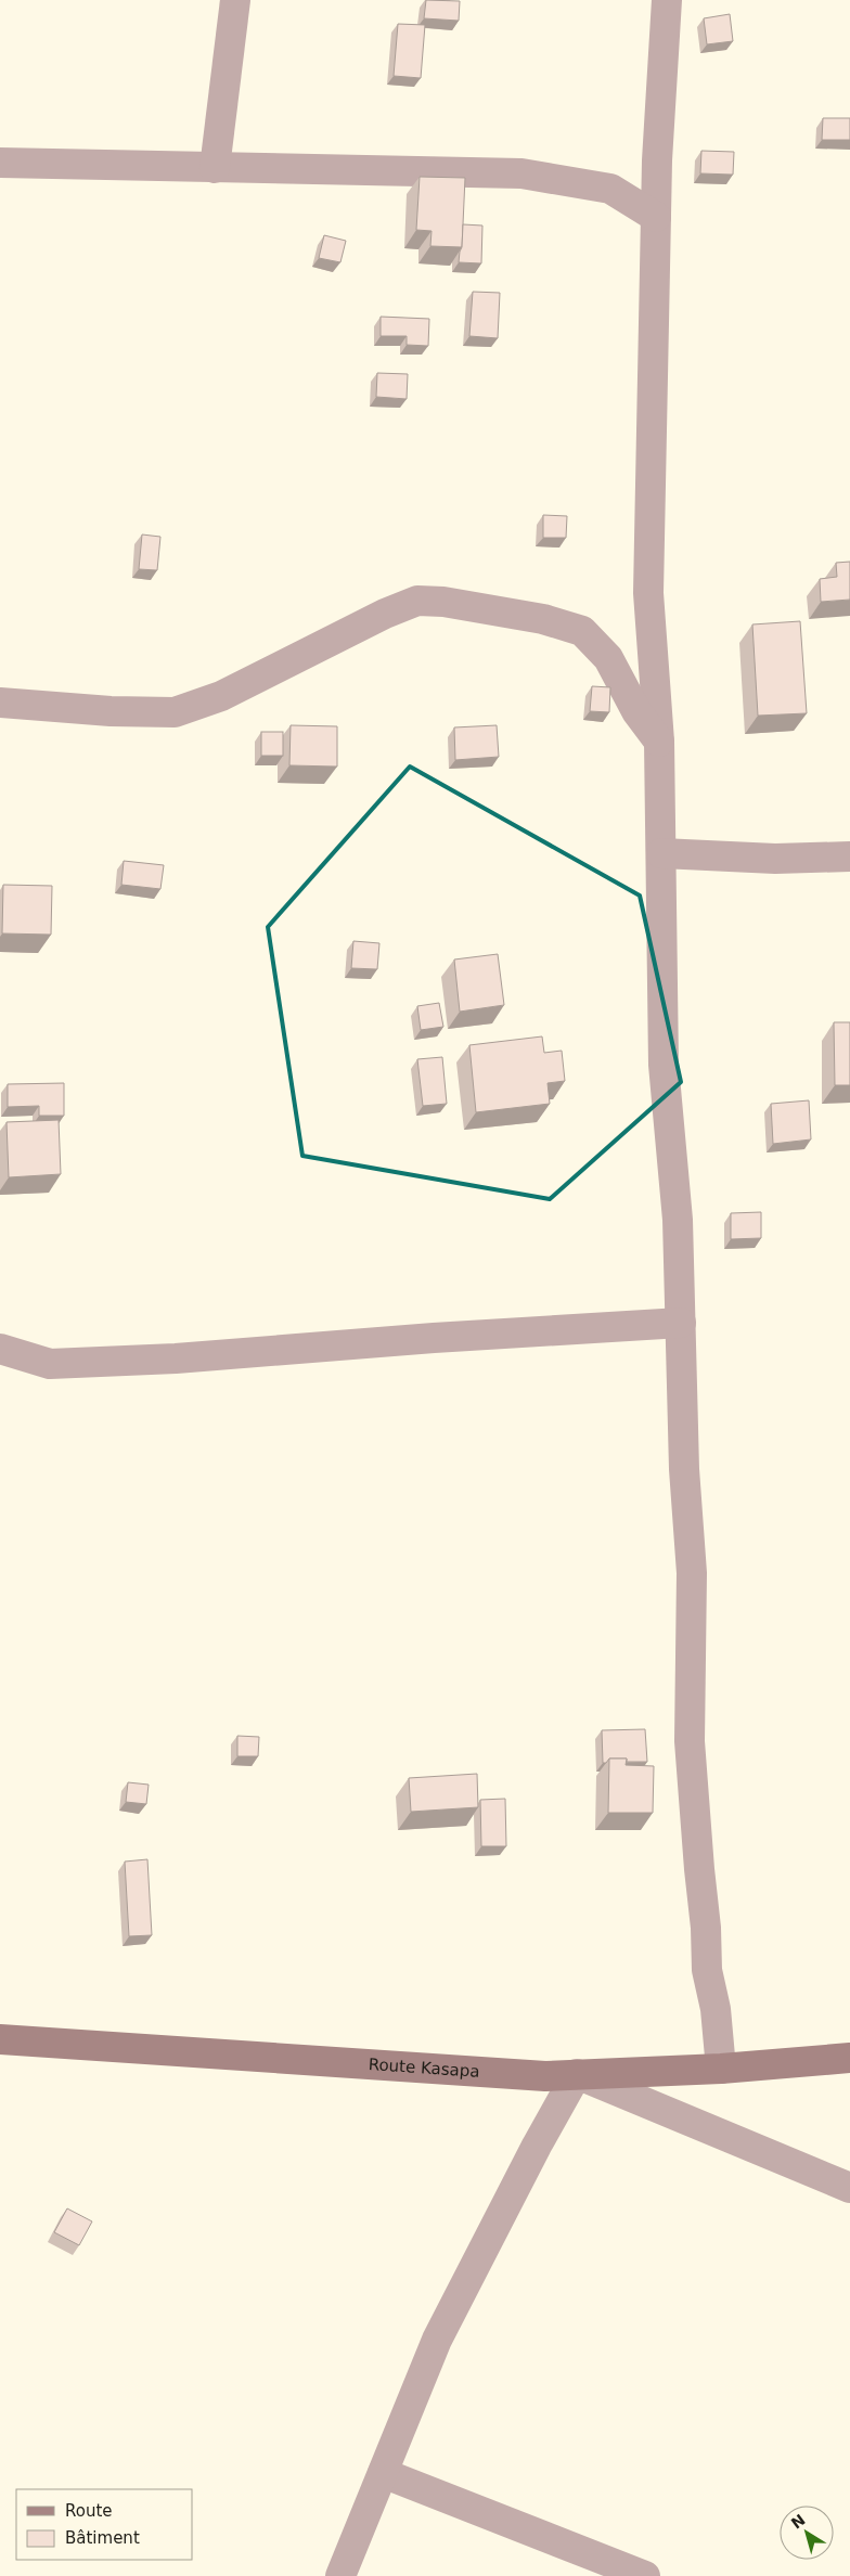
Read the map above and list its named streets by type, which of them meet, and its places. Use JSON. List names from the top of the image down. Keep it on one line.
{"streets":{"main road":["Route Kasapa"]},"legend":["Route","Bâtiment"],"north":"top left"}
